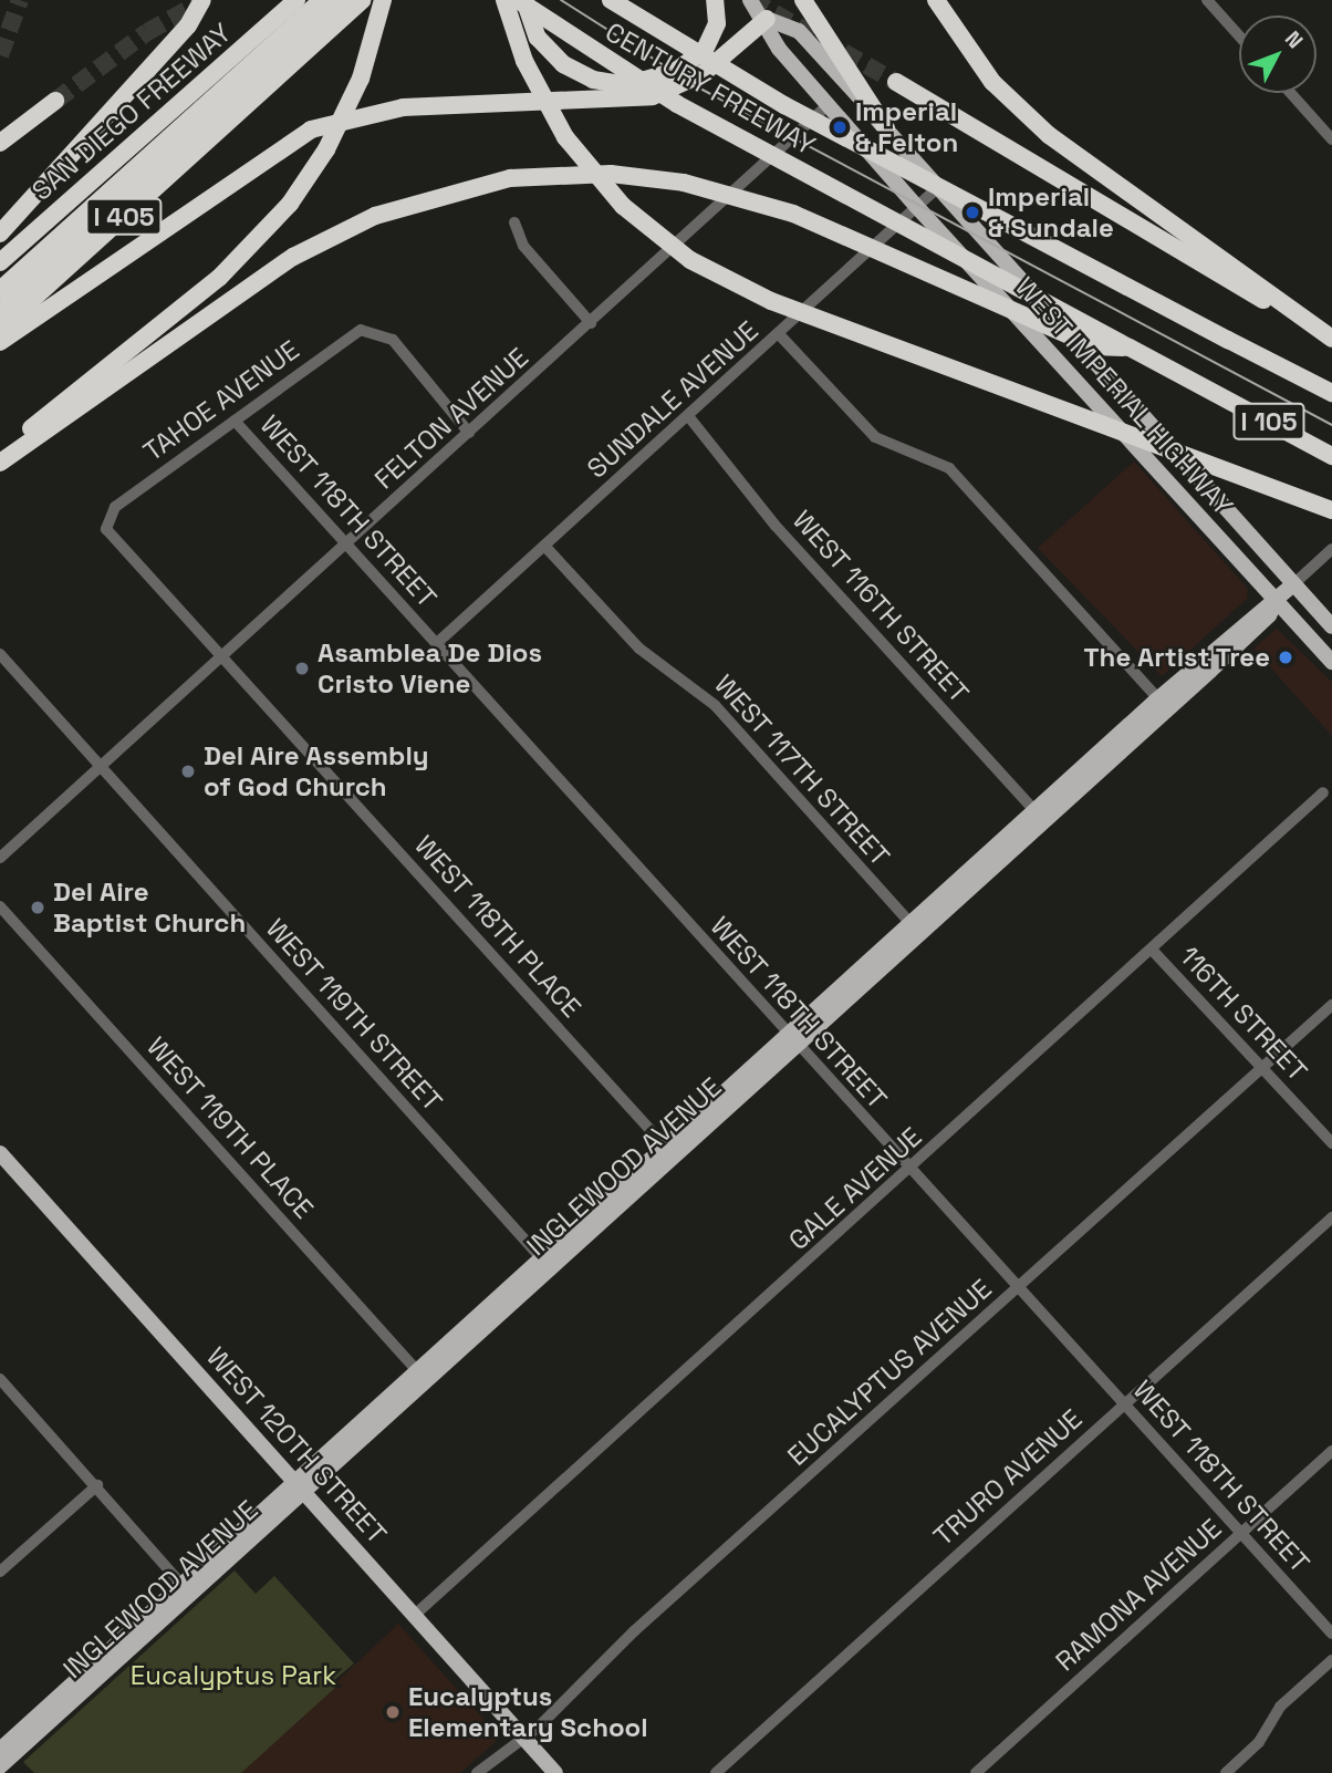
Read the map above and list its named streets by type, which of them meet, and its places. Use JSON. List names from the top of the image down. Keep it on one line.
{"streets":{"highway":["CENTURY FREEWAY","SAN DIEGO FREEWAY","I 405","I 105"],"main road":["WEST IMPERIAL HIGHWAY","INGLEWOOD AVENUE","WEST 120TH STREET"],"street":["SUNDALE AVENUE","TAHOE AVENUE","FELTON AVENUE","WEST 118TH STREET","WEST 116TH STREET","WEST 117TH STREET","WEST 118TH PLACE","116TH STREET","WEST 119TH STREET","WEST 119TH PLACE","GALE AVENUE","EUCALYPTUS AVENUE","TRURO AVENUE","RAMONA AVENUE"]},"crossings":[["WEST IMPERIAL HIGHWAY","SUNDALE AVENUE"],["WEST IMPERIAL HIGHWAY","FELTON AVENUE"],["WEST IMPERIAL HIGHWAY","INGLEWOOD AVENUE"],["SUNDALE AVENUE","WEST 118TH STREET"],["SUNDALE AVENUE","WEST 116TH STREET"],["SUNDALE AVENUE","WEST 117TH STREET"],["TAHOE AVENUE","FELTON AVENUE"],["TAHOE AVENUE","WEST 118TH STREET"],["TAHOE AVENUE","WEST 118TH PLACE"],["FELTON AVENUE","WEST 118TH STREET"],["FELTON AVENUE","WEST 118TH PLACE"],["FELTON AVENUE","WEST 119TH STREET"],["WEST 118TH STREET","INGLEWOOD AVENUE"],["WEST 118TH STREET","GALE AVENUE"],["WEST 118TH STREET","EUCALYPTUS AVENUE"],["WEST 118TH STREET","TRURO AVENUE"],["WEST 118TH STREET","RAMONA AVENUE"],["WEST 116TH STREET","INGLEWOOD AVENUE"],["WEST 117TH STREET","INGLEWOOD AVENUE"],["WEST 118TH PLACE","INGLEWOOD AVENUE"],["116TH STREET","GALE AVENUE"],["116TH STREET","EUCALYPTUS AVENUE"],["WEST 119TH STREET","INGLEWOOD AVENUE"],["WEST 119TH PLACE","INGLEWOOD AVENUE"],["INGLEWOOD AVENUE","WEST 120TH STREET"],["GALE AVENUE","WEST 120TH STREET"],["EUCALYPTUS AVENUE","WEST 120TH STREET"]],"parks":["Eucalyptus Park"],"places":["Imperial & Felton","Imperial & Sundale","The Artist Tree","Asamblea De Dios Cristo Viene","Del Aire Assembly of God Church","Del Aire Baptist Church","Eucalyptus Elementary School"],"north":"top right"}
